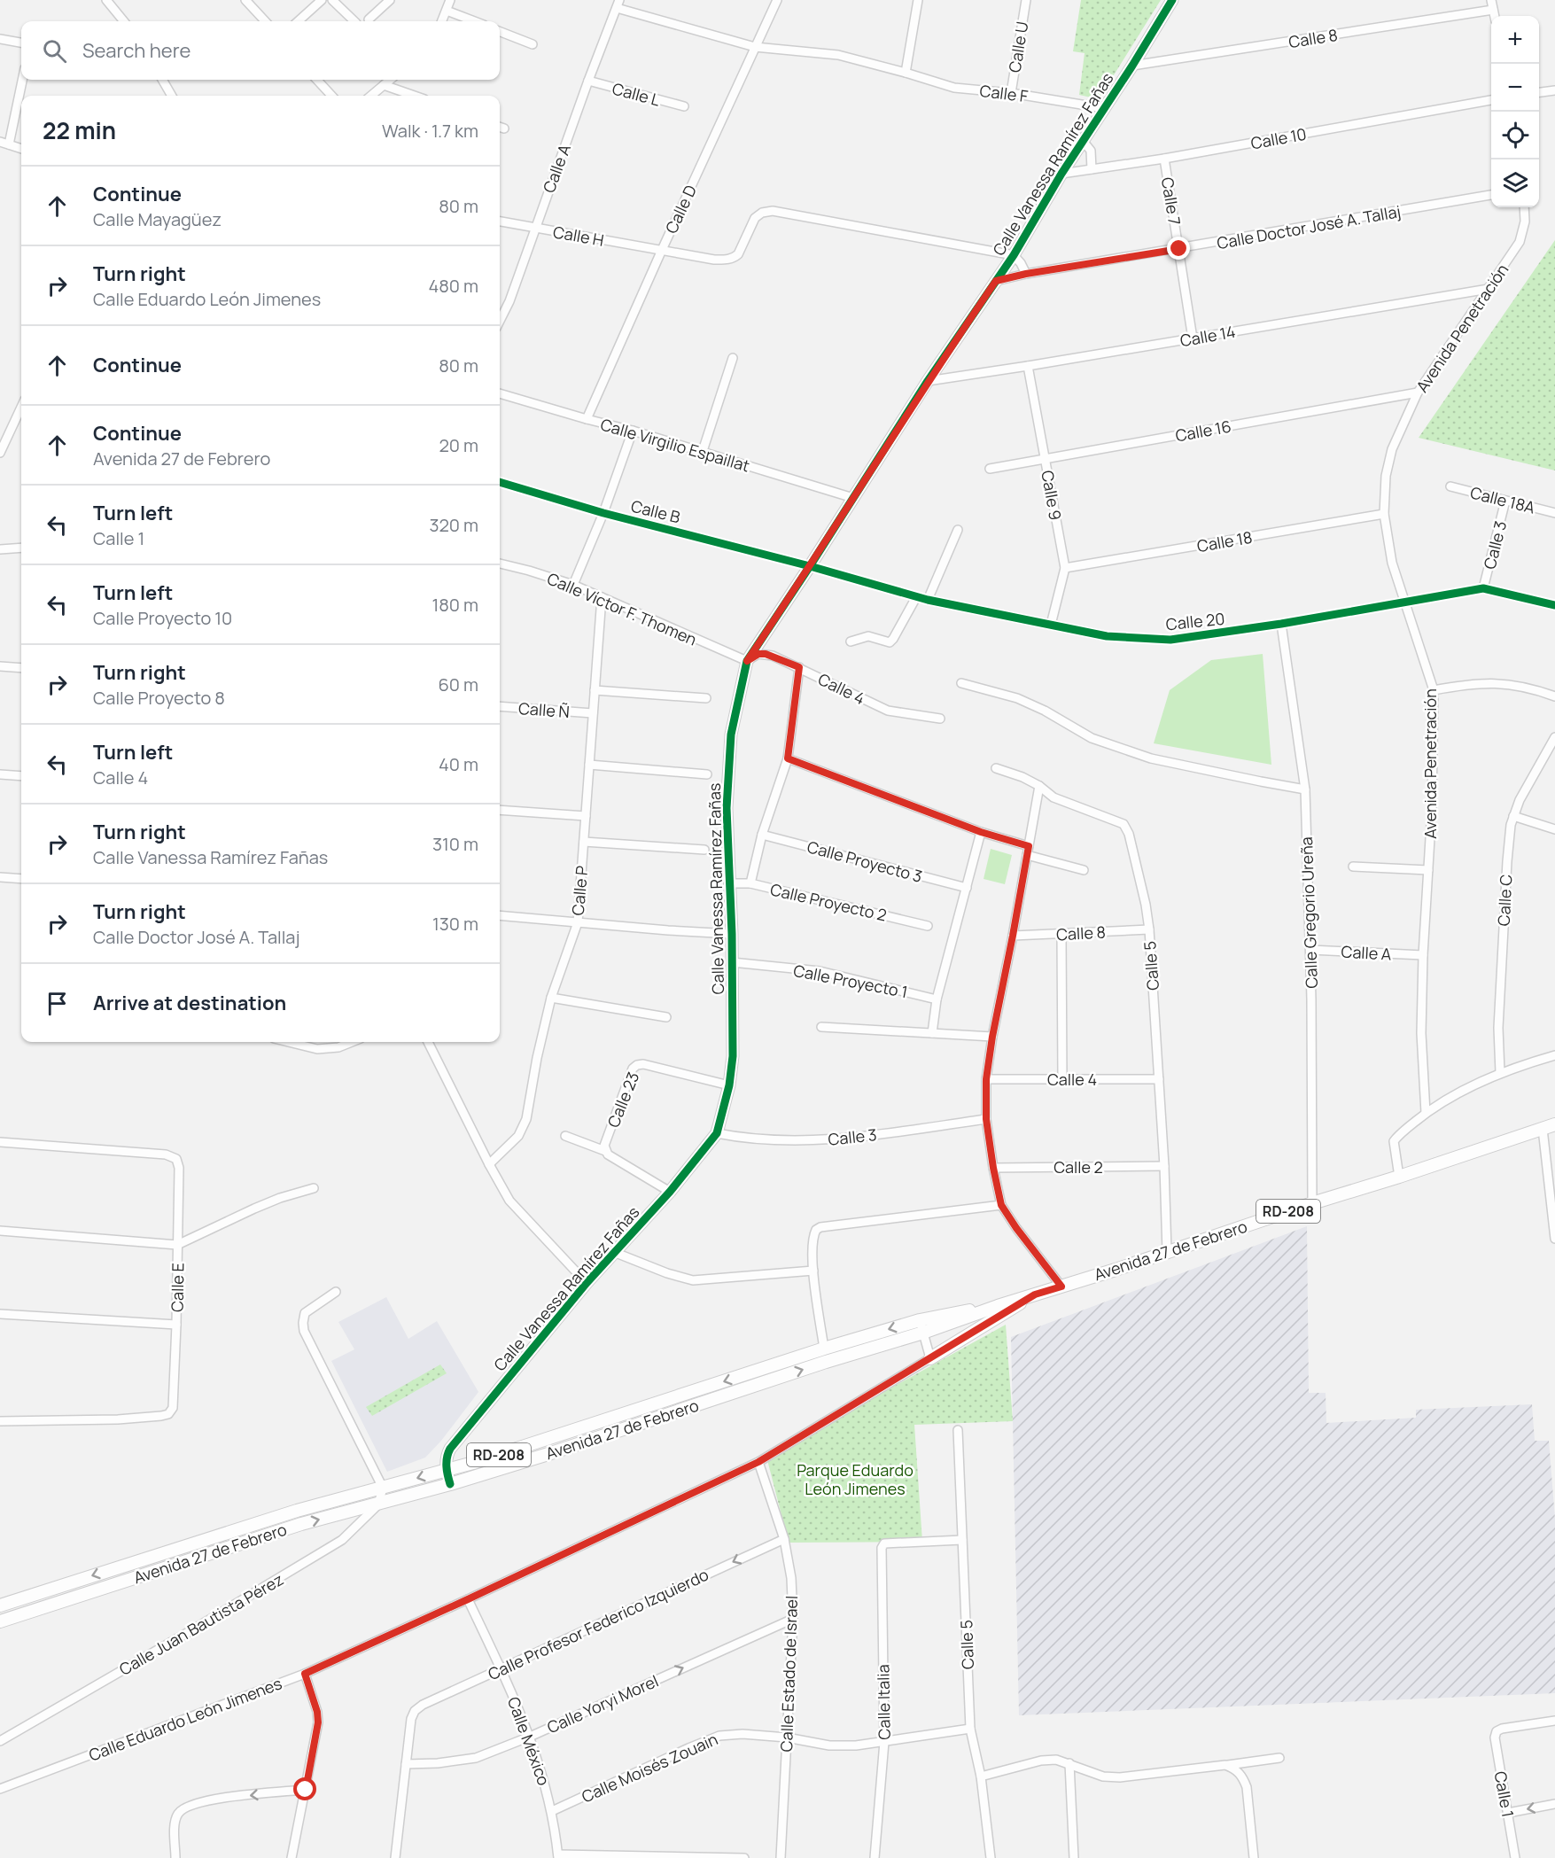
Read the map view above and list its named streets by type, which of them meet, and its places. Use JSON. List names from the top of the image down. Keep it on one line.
{"streets":{"main road":["RD-208","Avenida 27 de Febrero"],"street":["Calle 8","Calle U","Calle F","Calle L","Calle 10","Calle Vanessa Ramírez Fañas","Calle A","Calle 7","Calle D","Calle Doctor José A. Tallaj","Calle H","Avenida Penetración","Calle 14","Calle 16","Calle Virgilio Espaillat","Calle 9","Calle 18A","Calle B","Calle 18","Calle 3","Calle Víctor F. Thomen","Calle 20","Calle 4","Calle Ñ","Calle Proyecto 3","Calle P","Calle C","Calle Proyecto 2","Calle Gregorio Ureña","Calle 5","Calle Proyecto 1","Calle 23","Calle 2","Calle E","Calle Juan Bautista Pérez","Calle Profesor Federico Izquierdo","Calle Estado de Israel","Calle Italia","Calle Yoryi Morel","Calle Eduardo León Jimenes","Calle México","Calle Moisés Zouain","Calle 1"]},"crossings":[["Calle 8","Calle Vanessa Ramírez Fañas"],["Calle 8","Calle 5"],["Calle U","Calle F"],["Calle F","Calle Vanessa Ramírez Fañas"],["Calle F","Calle D"],["Calle L","Calle A"],["Calle 10","Calle Vanessa Ramírez Fañas"],["Calle 10","Calle 7"],["Calle Vanessa Ramírez Fañas","Calle Doctor José A. Tallaj"],["Calle Vanessa Ramírez Fañas","Calle H"],["Calle Vanessa Ramírez Fañas","Calle 14"],["Calle Vanessa Ramírez Fañas","Calle Virgilio Espaillat"],["Calle Vanessa Ramírez Fañas","Calle B"],["Calle Vanessa Ramírez Fañas","Calle 3"],["Calle Vanessa Ramírez Fañas","Calle Víctor F. Thomen"],["Calle Vanessa Ramírez Fañas","Calle 20"],["Calle Vanessa Ramírez Fañas","Calle 4"],["Calle Vanessa Ramírez Fañas","Calle Proyecto 2"],["Calle Vanessa Ramírez Fañas","Calle Proyecto 1"],["Calle Vanessa Ramírez Fañas","Calle 23"],["Calle Vanessa Ramírez Fañas","Avenida 27 de Febrero"],["Calle A","Calle H"],["Calle A","Avenida Penetración"],["Calle A","Calle Gregorio Ureña"],["Calle 7","Calle Doctor José A. Tallaj"],["Calle 7","Calle 14"],["Calle D","Calle H"],["Calle D","Calle Virgilio Espaillat"],["Avenida Penetración","Calle 14"],["Avenida Penetración","Calle 16"],["Avenida Penetración","Calle 18"],["Avenida Penetración","Calle 20"],["Calle 14","Calle 9"],["Calle 16","Calle 9"],["Calle 9","Calle 18"],["Calle 9","Calle 20"],["Calle 18A","Calle 3"],["Calle B","Calle 20"],["Calle 3","Calle 20"],["Calle Víctor F. Thomen","Calle 4"],["Calle Víctor F. Thomen","Calle P"],["Calle 20","Calle Gregorio Ureña"],["Calle 4","Calle 5"],["Calle Ñ","Calle P"],["Calle Gregorio Ureña","Avenida 27 de Febrero"],["Calle 5","Calle 2"],["Calle 5","Avenida 27 de Febrero"],["Calle 5","Calle Italia"],["Calle 5","Calle Moisés Zouain"],["Avenida 27 de Febrero","Calle Juan Bautista Pérez"],["Calle Profesor Federico Izquierdo","Calle Estado de Israel"],["Calle Profesor Federico Izquierdo","Calle Yoryi Morel"],["Calle Profesor Federico Izquierdo","Calle México"],["Calle Estado de Israel","Calle Yoryi Morel"],["Calle Estado de Israel","Calle Eduardo León Jimenes"],["Calle Estado de Israel","Calle Moisés Zouain"],["Calle Italia","Calle Moisés Zouain"],["Calle Yoryi Morel","Calle México"],["Calle Eduardo León Jimenes","Calle México"],["Calle México","Calle Moisés Zouain"]],"one_way":["Calle Profesor Federico Izquierdo","Calle Yoryi Morel"],"parks":["Parque Eduardo León Jimenes"],"page":{"map_buttons":["+","−"],"search":"Search here","heading":["22 min","Walk · 1.7 km"],"list":[["Continue","Calle Mayagüez","80 m"],["Turn right","Calle Eduardo León Jimenes","480 m"],["Continue","80 m"],["Continue","Avenida 27 de Febrero","20 m"],["Turn left","Calle 1","320 m"],["Turn left","Calle Proyecto 10","180 m"],["Turn right","Calle Proyecto 8","60 m"],["Turn left","Calle 4","40 m"],["Turn right","Calle Vanessa Ramírez Fañas","310 m"],["Turn right","Calle Doctor José A. Tallaj","130 m"],"Arrive at destination"]}}
